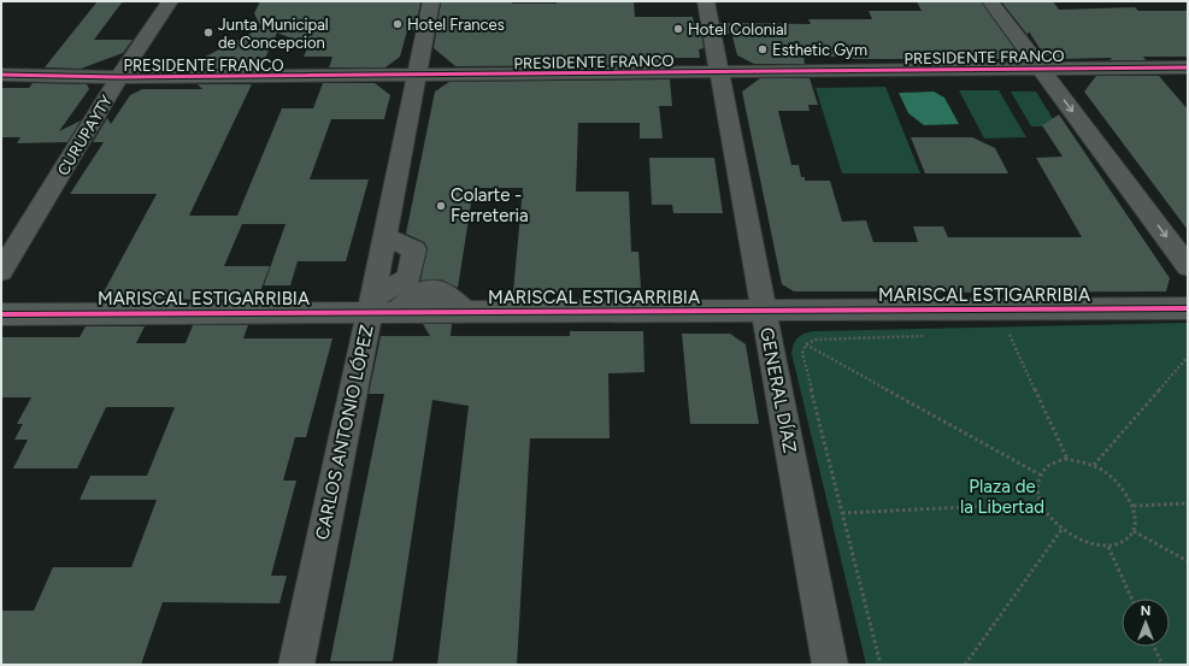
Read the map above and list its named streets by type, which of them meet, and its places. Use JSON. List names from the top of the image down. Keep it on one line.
{"streets":{"street":["PRESIDENTE FRANCO","CURUPAYTY","MARISCAL ESTIGARRIBIA","GENERAL DÍAZ","CARLOS ANTONIO LÓPEZ"]},"crossings":[["PRESIDENTE FRANCO","CURUPAYTY"],["PRESIDENTE FRANCO","GENERAL DÍAZ"],["PRESIDENTE FRANCO","CARLOS ANTONIO LÓPEZ"],["MARISCAL ESTIGARRIBIA","GENERAL DÍAZ"],["MARISCAL ESTIGARRIBIA","CARLOS ANTONIO LÓPEZ"]],"parks":["Plaza de la Libertad"],"places":["Hotel Frances","Hotel Colonial","Junta Municipal de Concepcion","Esthetic Gym","Colarte - Ferreteria"],"north":"top"}
